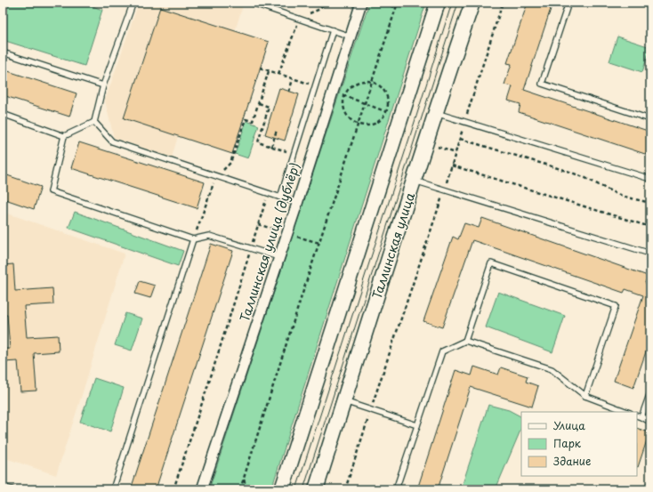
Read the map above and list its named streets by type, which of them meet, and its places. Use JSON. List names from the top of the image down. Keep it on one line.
{"streets":{"main road":["Таллинская улица"],"street":["Таллинская улица (дублёр)"]},"legend":["Улица","Парк","Здание"]}
